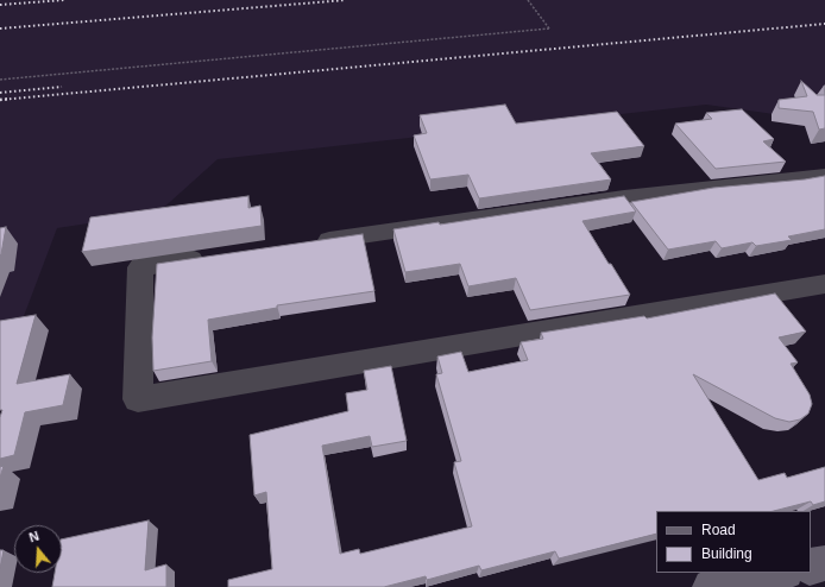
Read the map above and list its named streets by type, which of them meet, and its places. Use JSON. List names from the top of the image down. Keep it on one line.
{"legend":["Road","Building"],"north":"top"}
